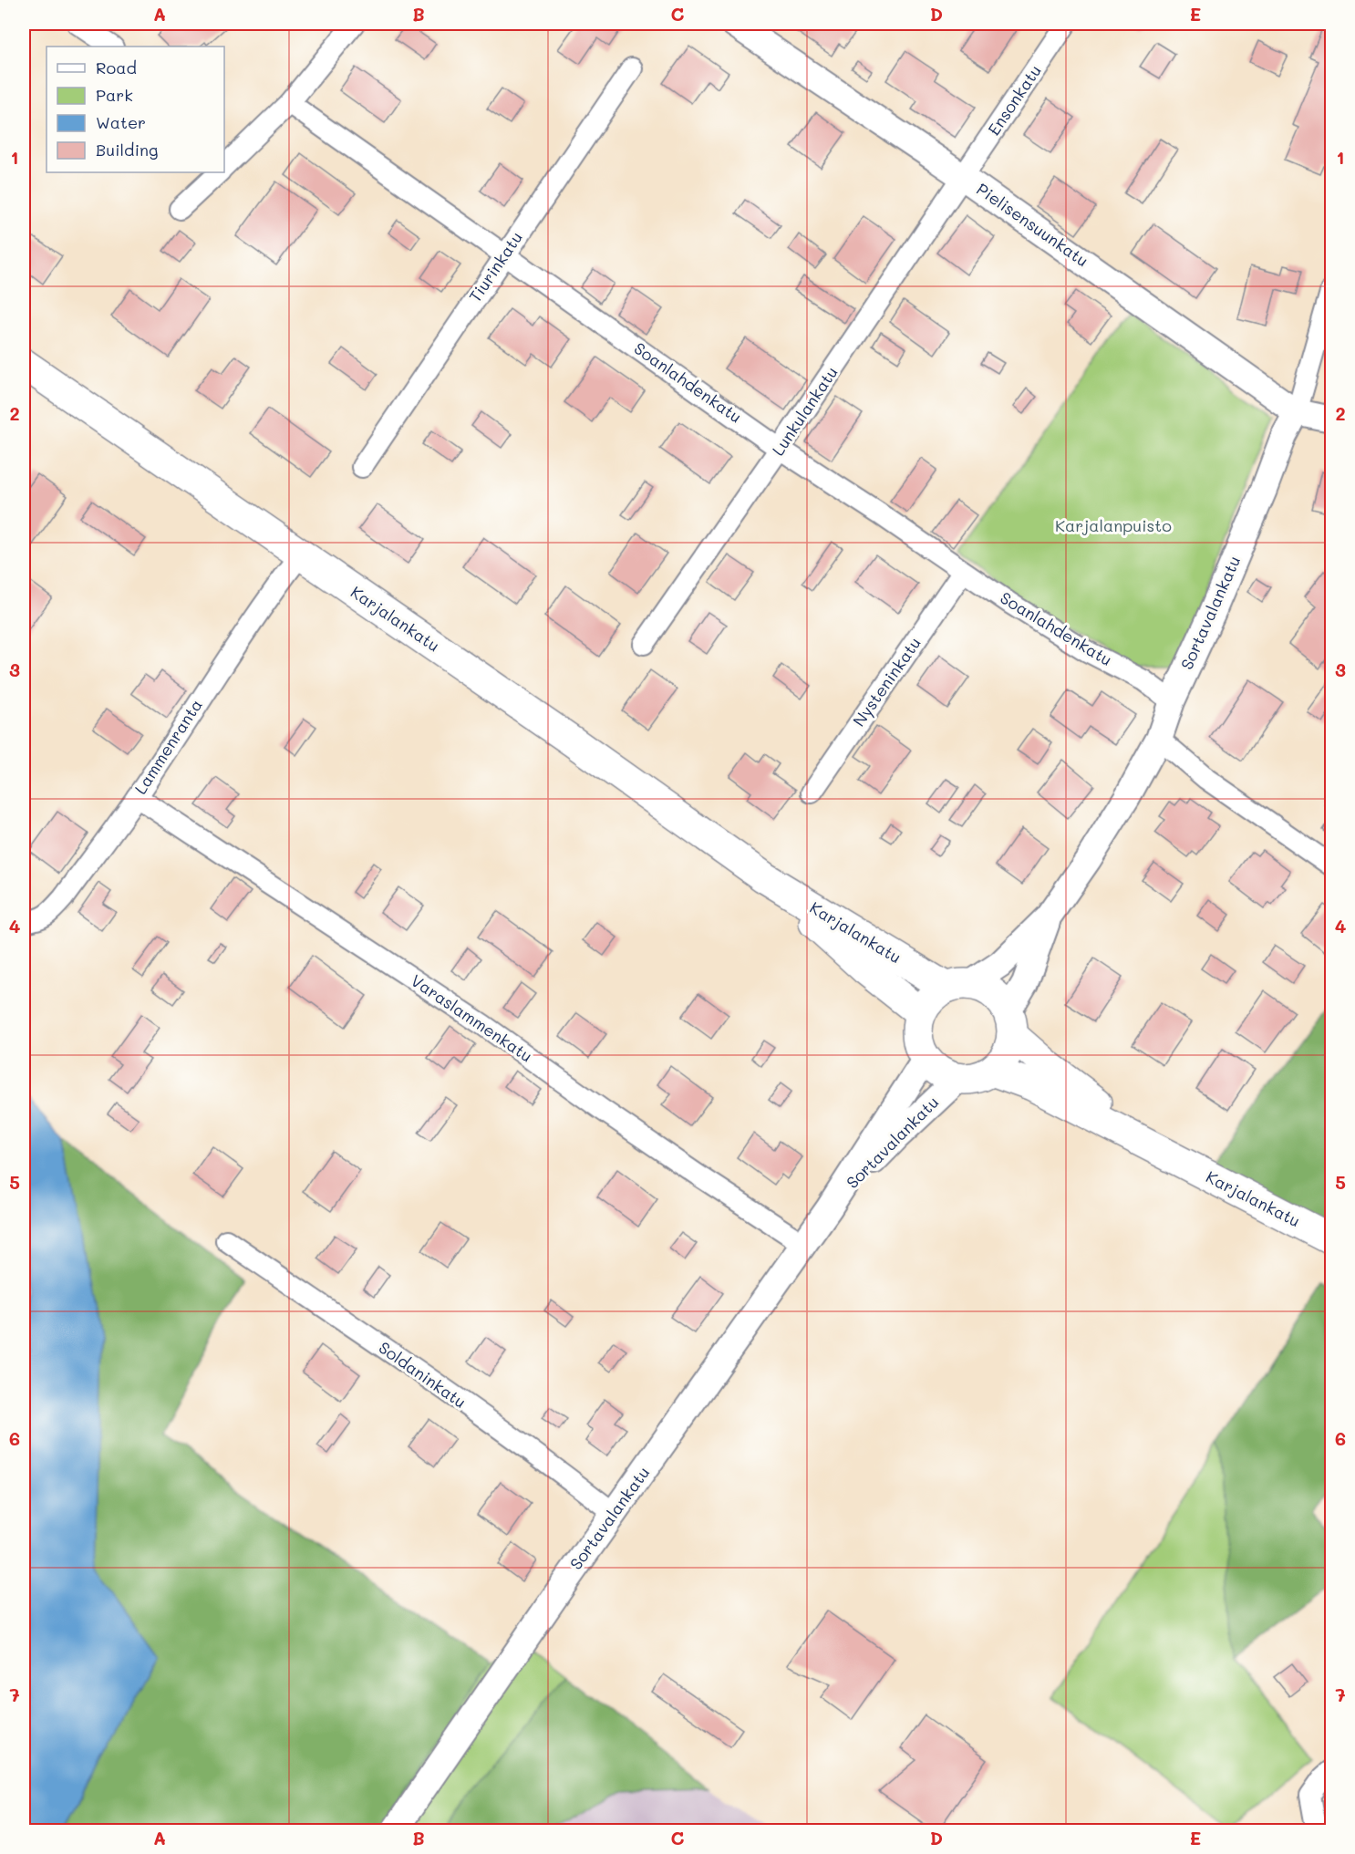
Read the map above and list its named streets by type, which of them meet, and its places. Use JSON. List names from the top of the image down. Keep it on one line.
{"streets":{"main road":["Karjalankatu"],"street":["Ensonkatu","Pielisensuunkatu","Tiurinkatu","Soanlahdenkatu","Lunkulankatu","Sortavalankatu","Nysteninkatu","Lammenranta","Varaslammenkatu","Soldaninkatu"]},"crossings":[["Ensonkatu","Pielisensuunkatu"],["Ensonkatu","Lunkulankatu"],["Pielisensuunkatu","Lunkulankatu"],["Pielisensuunkatu","Sortavalankatu"],["Tiurinkatu","Soanlahdenkatu"],["Soanlahdenkatu","Lunkulankatu"],["Soanlahdenkatu","Sortavalankatu"],["Soanlahdenkatu","Nysteninkatu"],["Sortavalankatu","Karjalankatu"],["Sortavalankatu","Varaslammenkatu"],["Sortavalankatu","Soldaninkatu"],["Karjalankatu","Lammenranta"],["Lammenranta","Varaslammenkatu"]],"parks":["Karjalanpuisto"],"legend":["Road","Park","Water","Building"],"grid":{"columns":["A","B","C","D","E"],"rows":["1","2","3","4","5","6","7"]}}
